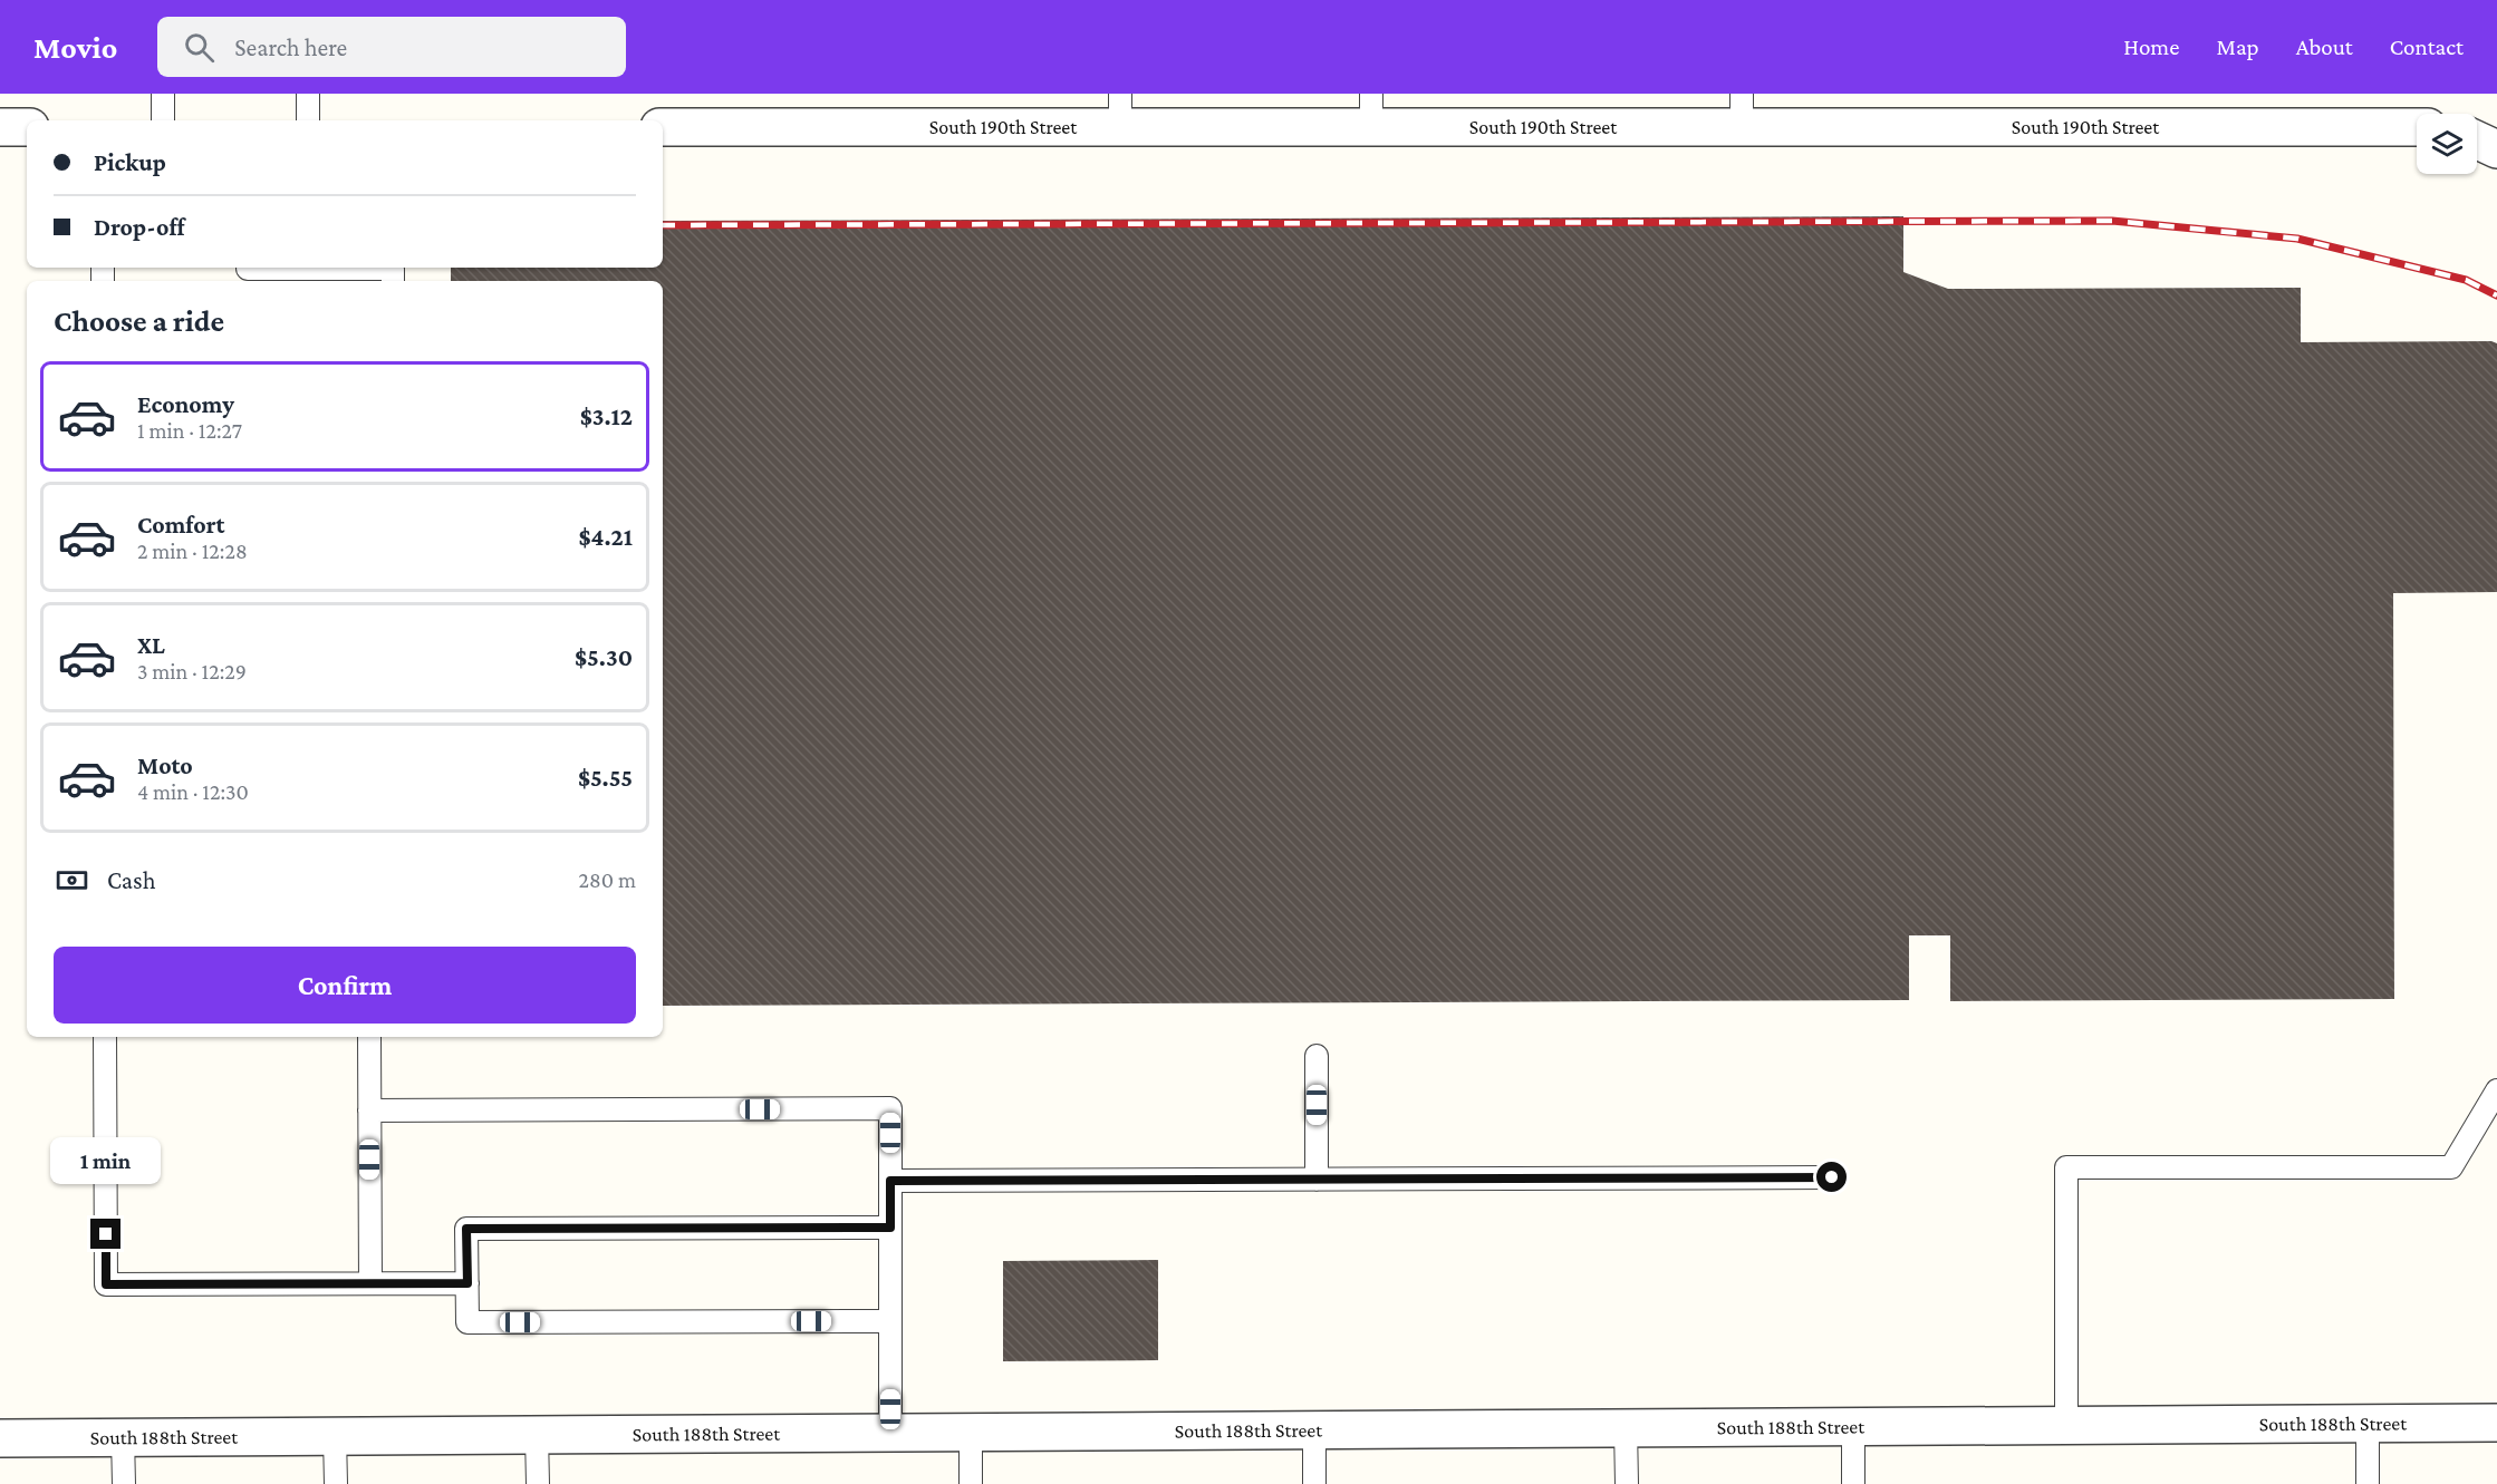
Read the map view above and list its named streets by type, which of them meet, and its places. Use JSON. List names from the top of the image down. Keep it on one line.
{"streets":{"street":["South 190th Street","South 188th Street"]},"page":{"header":"Movio","search":"Search here","nav":["Home","Map","About","Contact"],"banner":["Pickup","Drop-off"],"heading":"Choose a ride","list":[{"name":"Economy","note":"1 min · 12:27","value":"$3.12"},{"name":"Comfort","note":"2 min · 12:28","value":"$4.21"},{"name":"XL","note":"3 min · 12:29","value":"$5.30"},{"name":"Moto","note":"4 min · 12:30","value":"$5.55"}],"pay":["Cash","280 m"],"buttons":"Confirm","bubble":"1 min"}}
